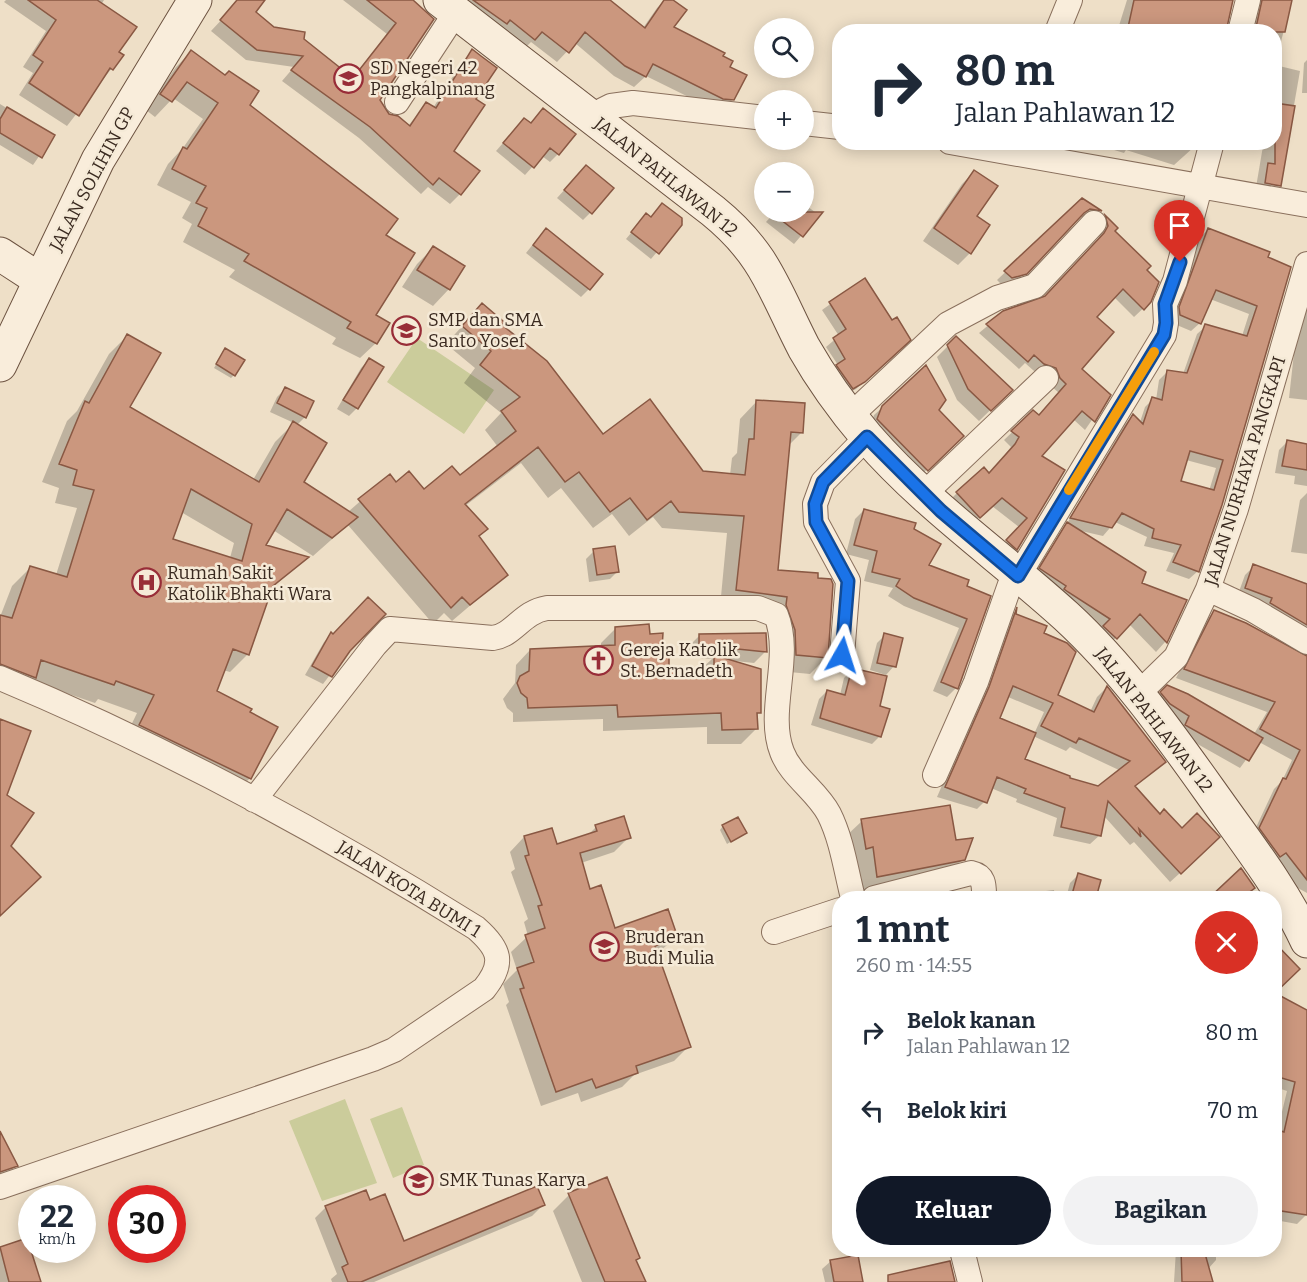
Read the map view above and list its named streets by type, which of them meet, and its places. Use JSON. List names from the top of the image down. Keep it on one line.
{"streets":{"main road":["JALAN PAHLAWAN 12","JALAN SOLIHIN GP"],"street":["JALAN NURHAYA PANGKAPI","JALAN KOTA BUMI 1"]},"crossings":[["JALAN PAHLAWAN 12","JALAN NURHAYA PANGKAPI"]],"places":{"school or university":["SD Negeri 42 Pangkalpinang","SMP dan SMA Santo Yosef","Bruderan Budi Mulia","SMK Tunas Karya"],"hospital":["Rumah Sakit Katolik Bhakti Wara"],"church":["Gereja Katolik St. Bernadeth"]},"page":{"map_buttons":["+","−"],"turn":["80 m","Jalan Pahlawan 12"],"heading":["1 mnt","260 m · 14:55"],"list":[{"name":"Belok kanan","note":"Jalan Pahlawan 12","value":"80 m"},{"name":"Belok kiri","value":"70 m"}],"buttons":["Keluar","Bagikan"],"speed":"22 km/h","limit":"30"}}
